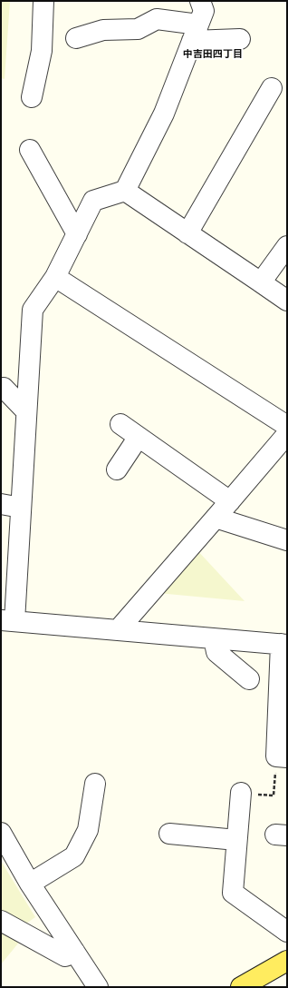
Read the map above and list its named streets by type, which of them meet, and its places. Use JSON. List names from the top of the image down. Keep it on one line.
{"districts":["中吉田四丁目"]}
